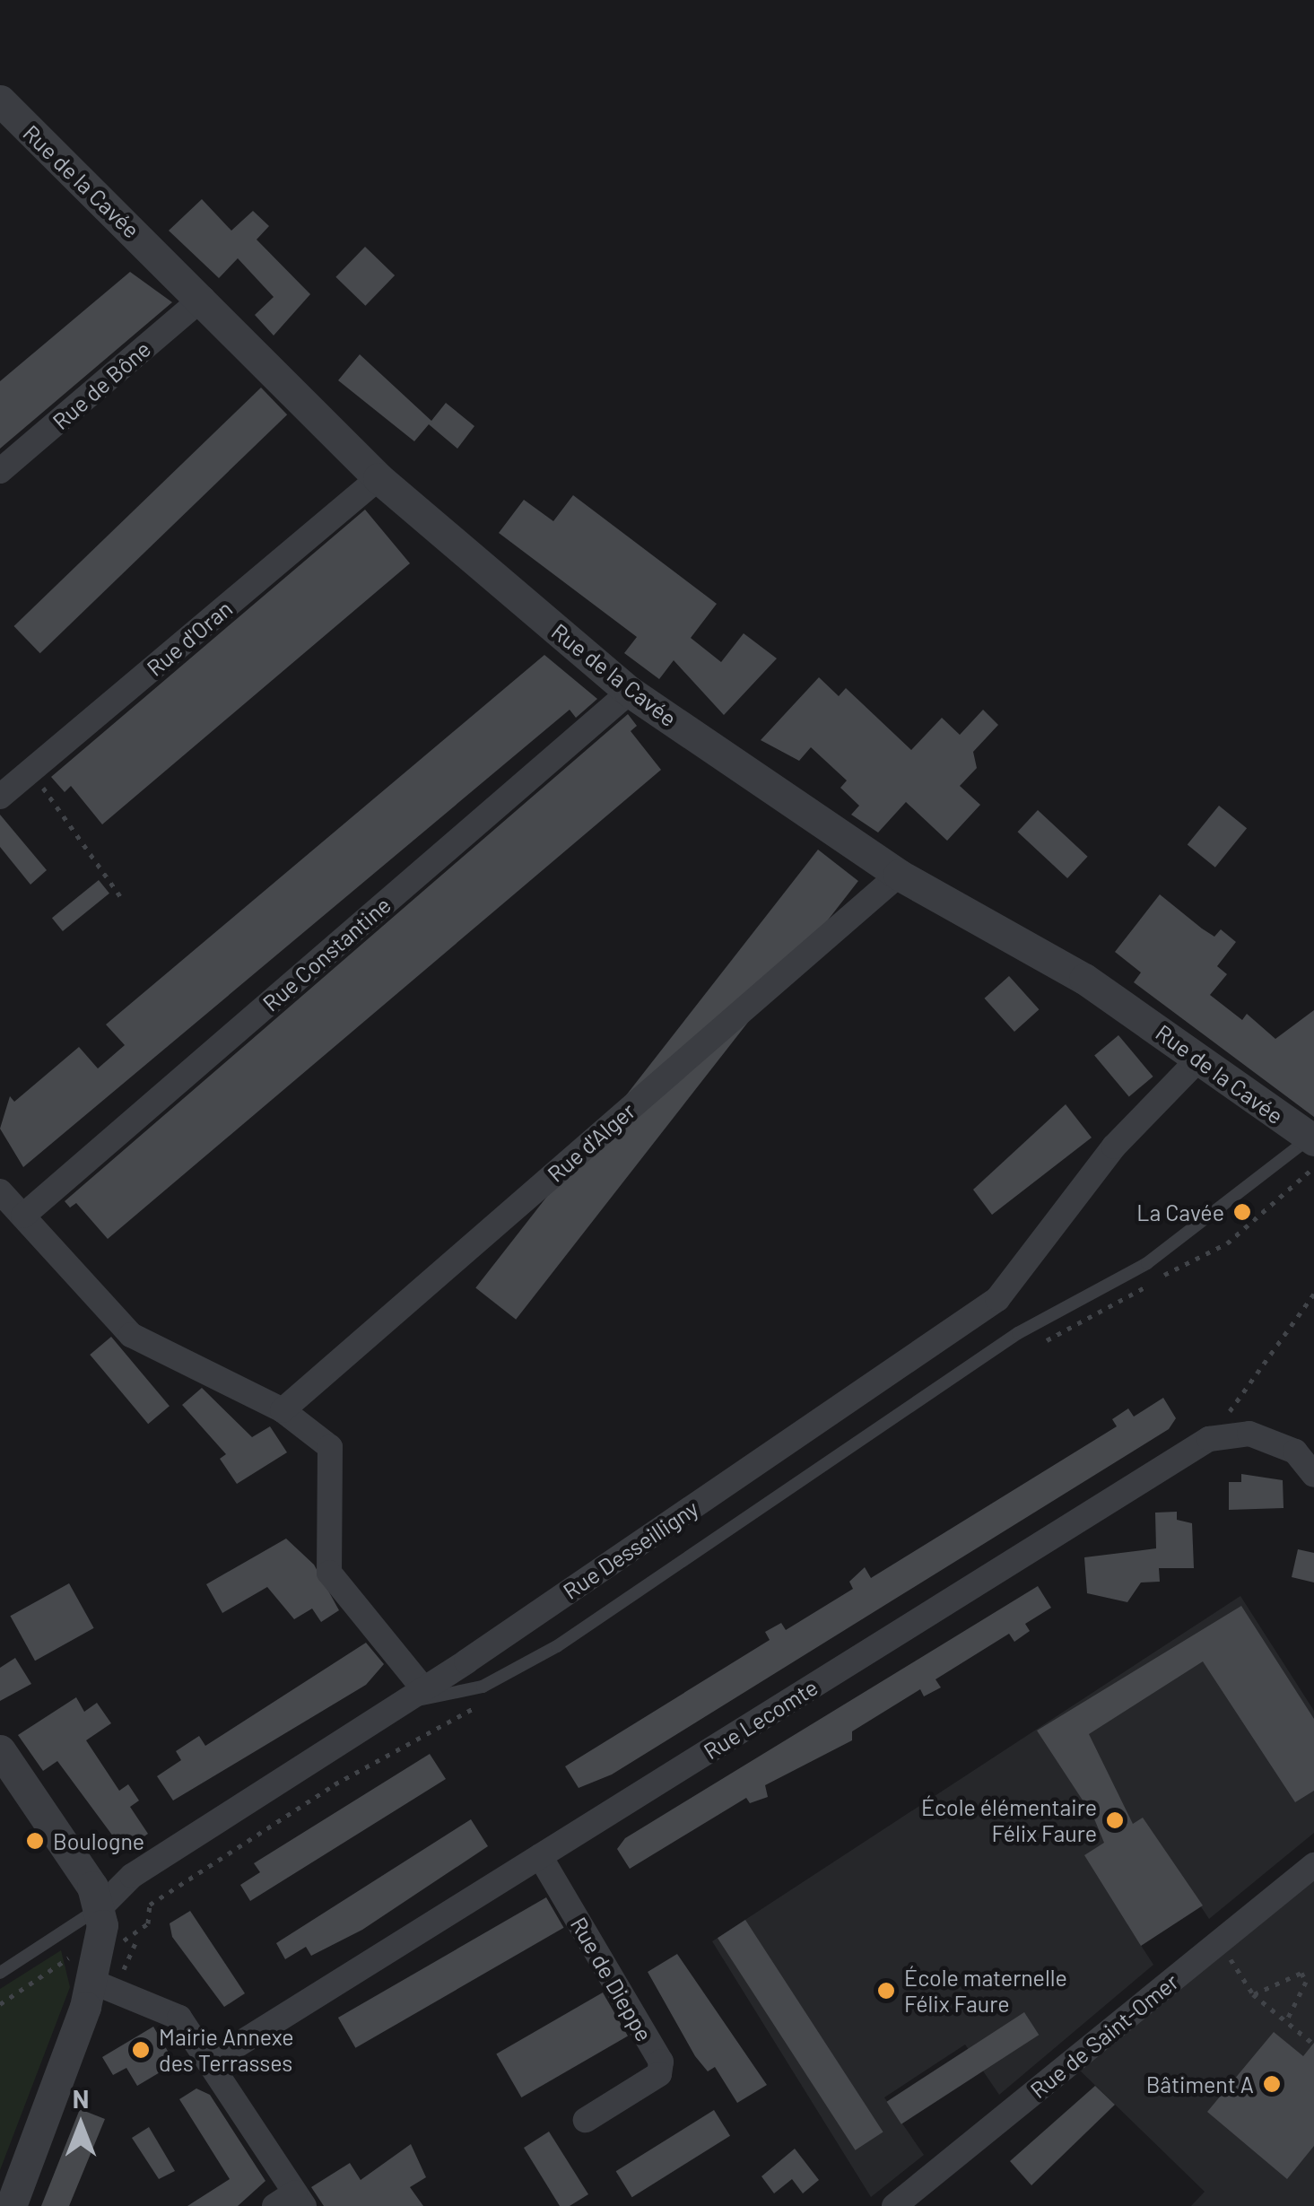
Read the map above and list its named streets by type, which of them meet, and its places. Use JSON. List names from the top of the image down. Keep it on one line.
{"streets":{"street":["Rue de la Cavée","Rue de Bône","Rue d'Oran","Rue Constantine","Rue d'Alger","Rue Desseilligny","Rue Lecomte","Rue de Dieppe","Rue de Saint-Omer"]},"crossings":[["Rue de la Cavée","Rue de Bône"],["Rue de la Cavée","Rue d'Oran"],["Rue de la Cavée","Rue Constantine"],["Rue de la Cavée","Rue d'Alger"],["Rue de la Cavée","Rue Desseilligny"],["Rue Lecomte","Rue de Dieppe"]],"places":["La Cavée","École élémentaire Félix Faure","Boulogne","École maternelle Félix Faure","Mairie Annexe des Terrasses","Bâtiment A"],"north":"top"}
